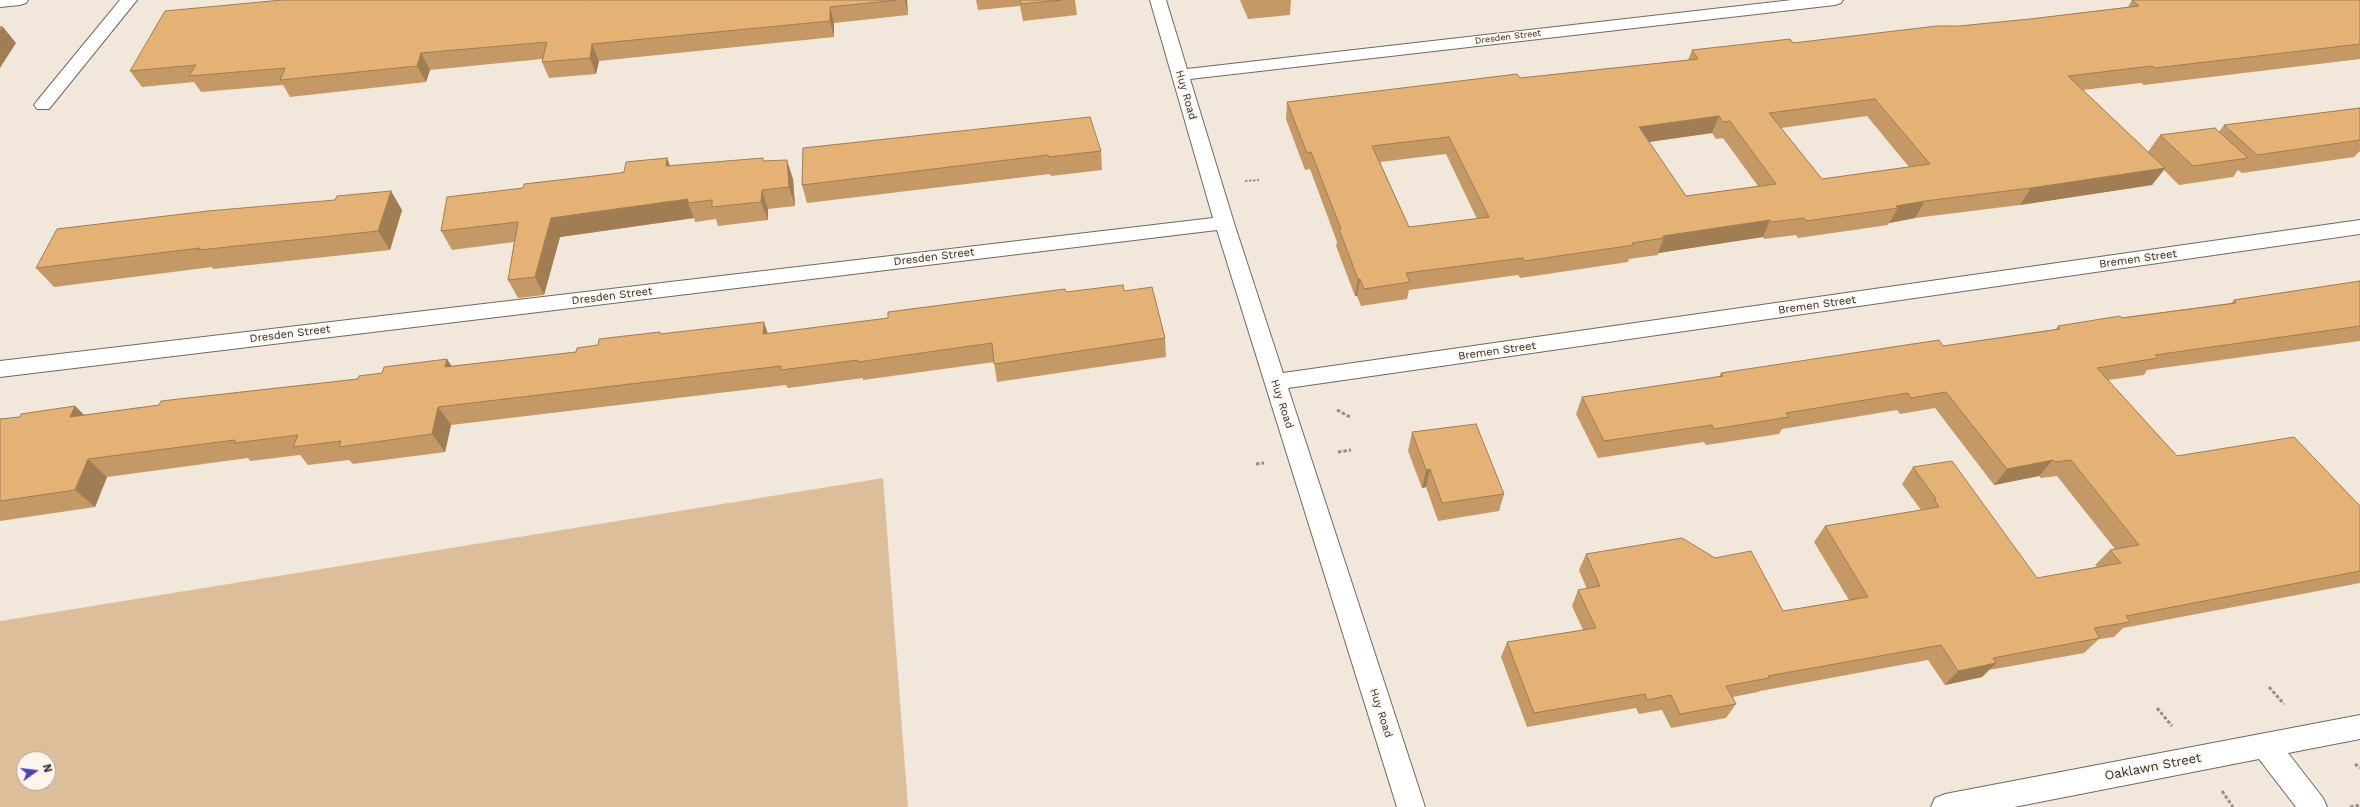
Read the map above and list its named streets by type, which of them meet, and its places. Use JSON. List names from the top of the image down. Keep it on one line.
{"streets":{"street":["Dresden Street","Huy Road","Bremen Street","Oaklawn Street"]},"crossings":[["Dresden Street","Huy Road"],["Huy Road","Bremen Street"]],"north":"right"}
